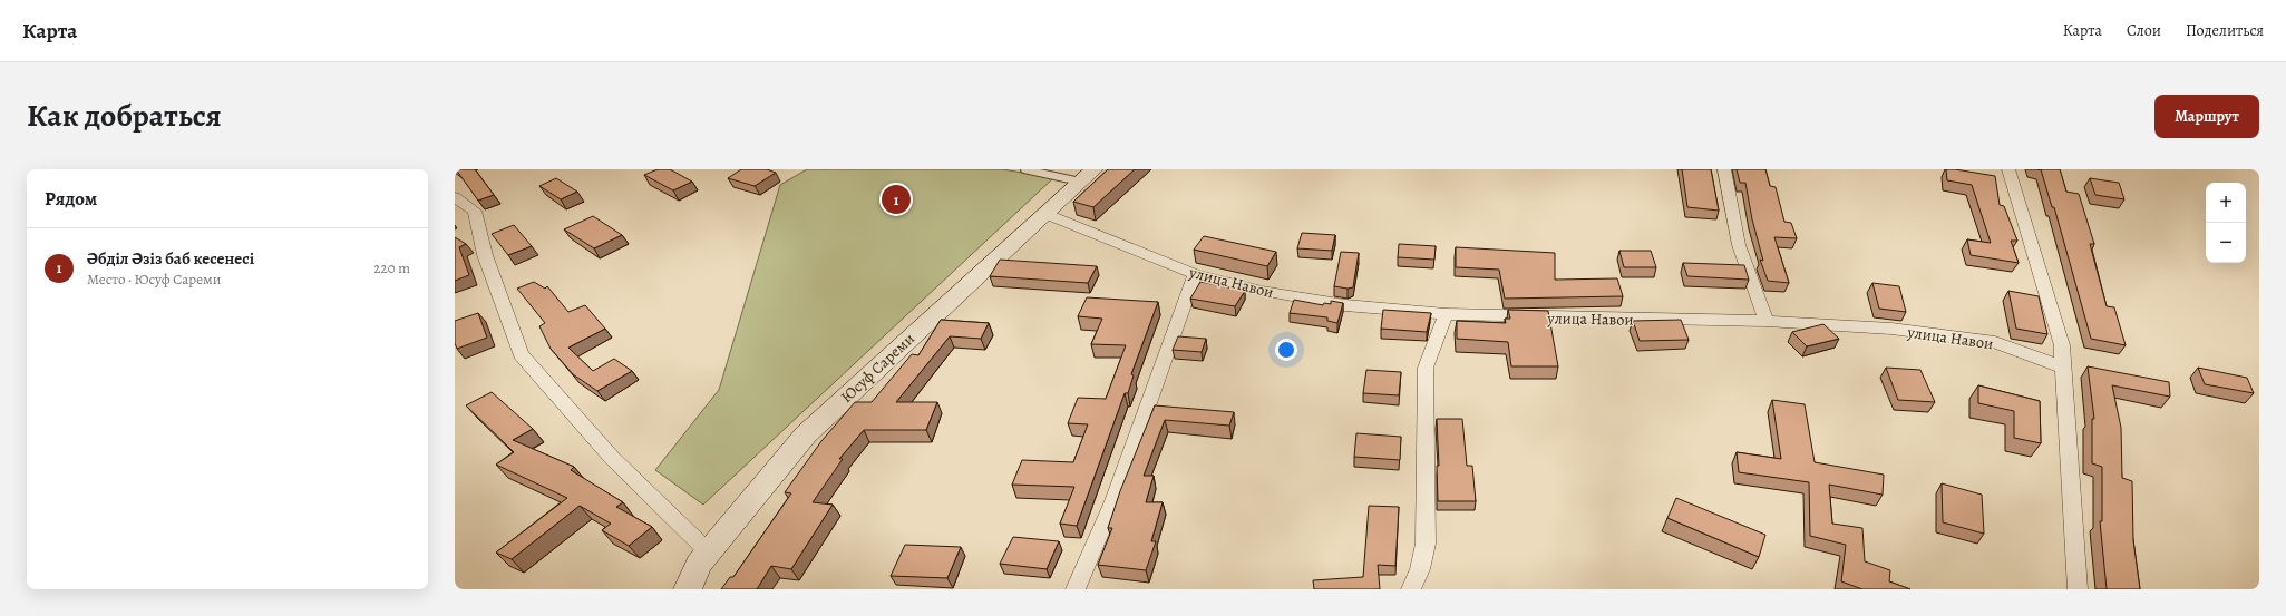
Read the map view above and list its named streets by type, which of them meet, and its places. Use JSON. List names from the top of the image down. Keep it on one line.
{"streets":{"main road":["Юсуф Сареми"],"street":["улица Навои"]},"crossings":[["улица Навои","Юсуф Сареми"]],"page":{"header":"Карта","nav":["Карта","Слои","Поделиться"],"title":"Как добраться","buttons":"Маршрут","heading":"Рядом","map_buttons":["+","−"],"pins":"1","list":[{"mark":"1","name":"Әбділ Әзіз баб кесенесі","note":"Место · Юсуф Сареми","value":"220 m"}]}}
